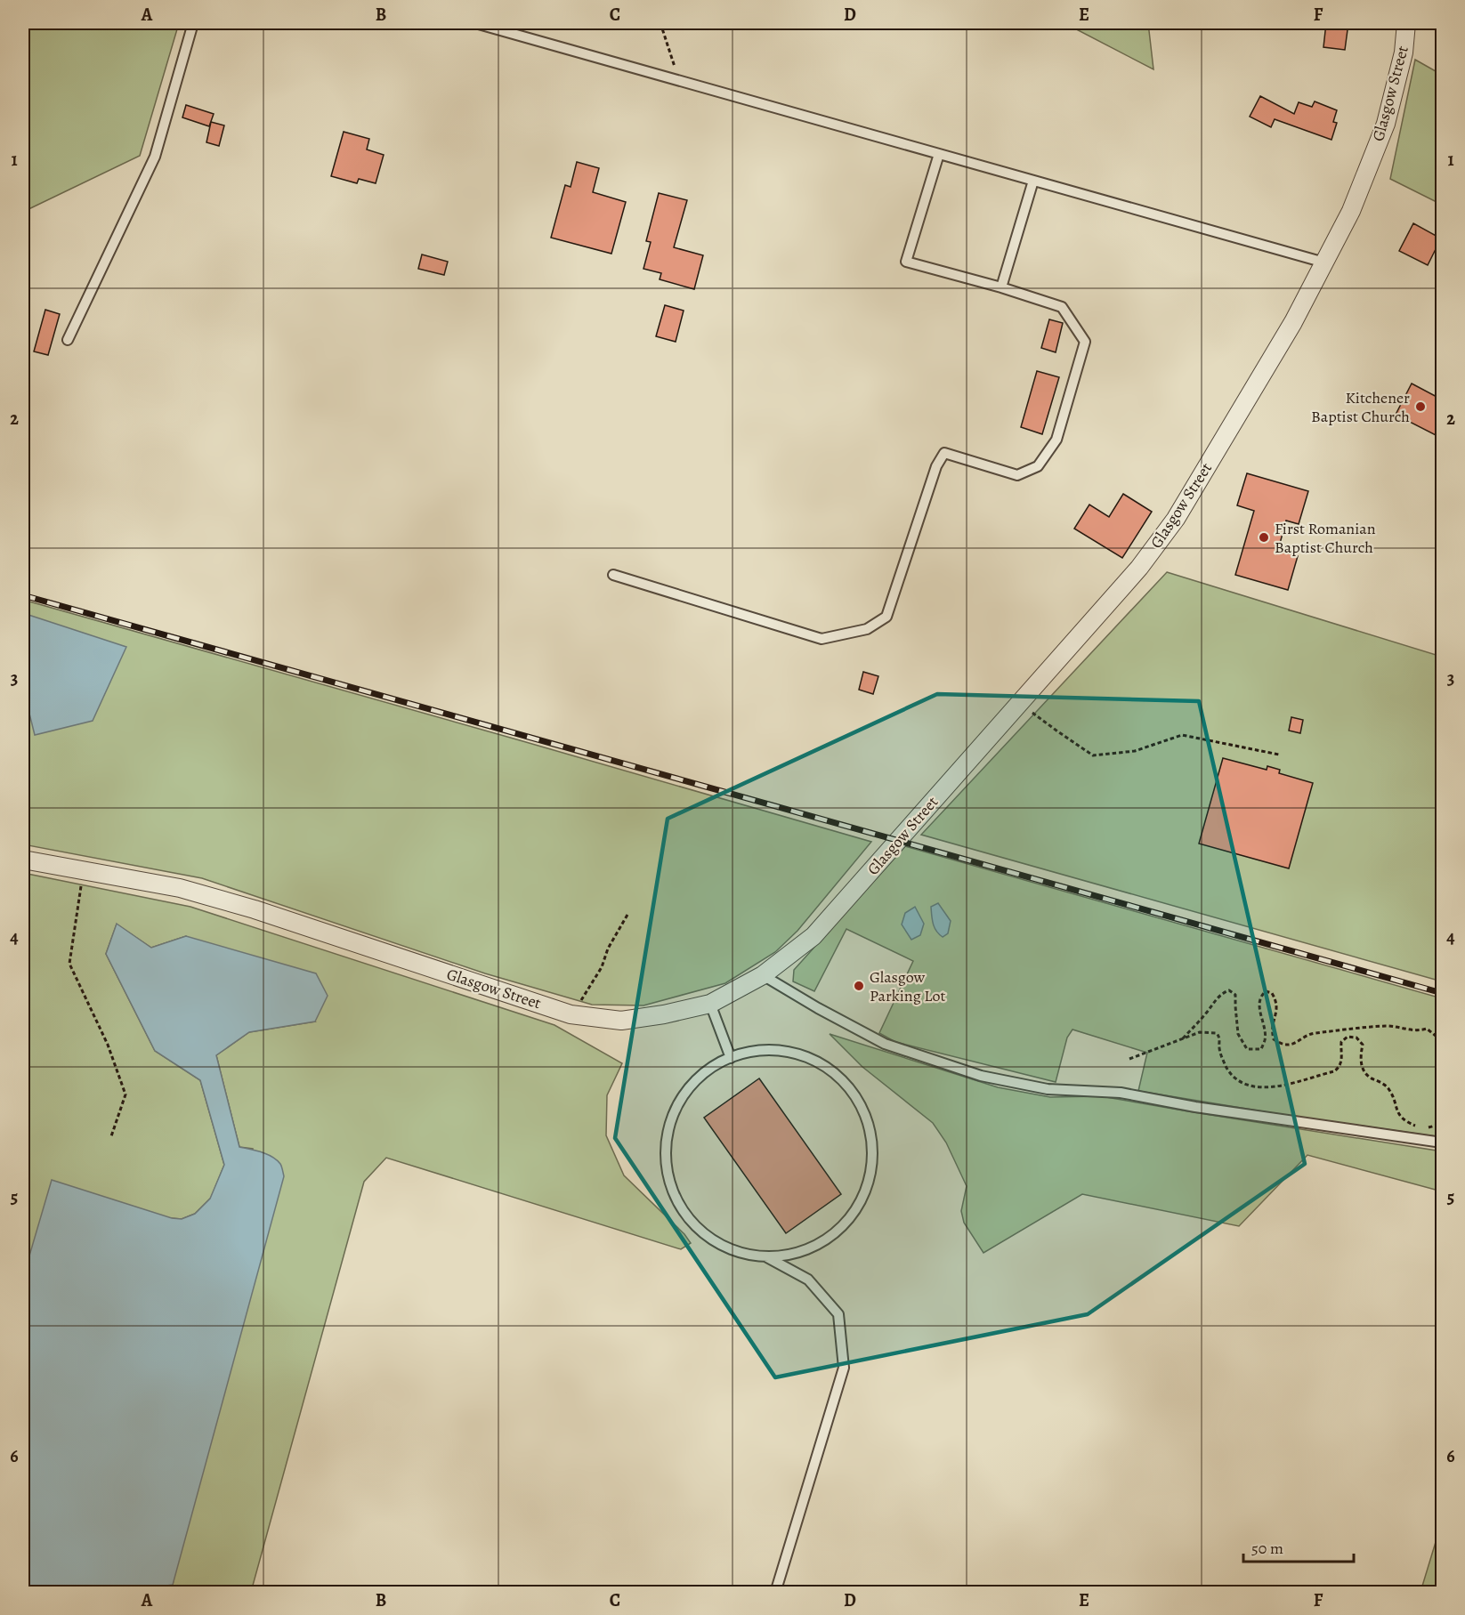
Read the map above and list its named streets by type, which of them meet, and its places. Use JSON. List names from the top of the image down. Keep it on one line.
{"streets":{"street":["Glasgow Street"]},"places":["Kitchener Baptist Church","First Romanian Baptist Church","Glasgow Parking Lot"],"scale_bar":"50 m","grid":{"columns":["A","B","C","D","E","F"],"rows":["1","2","3","4","5","6"]}}
